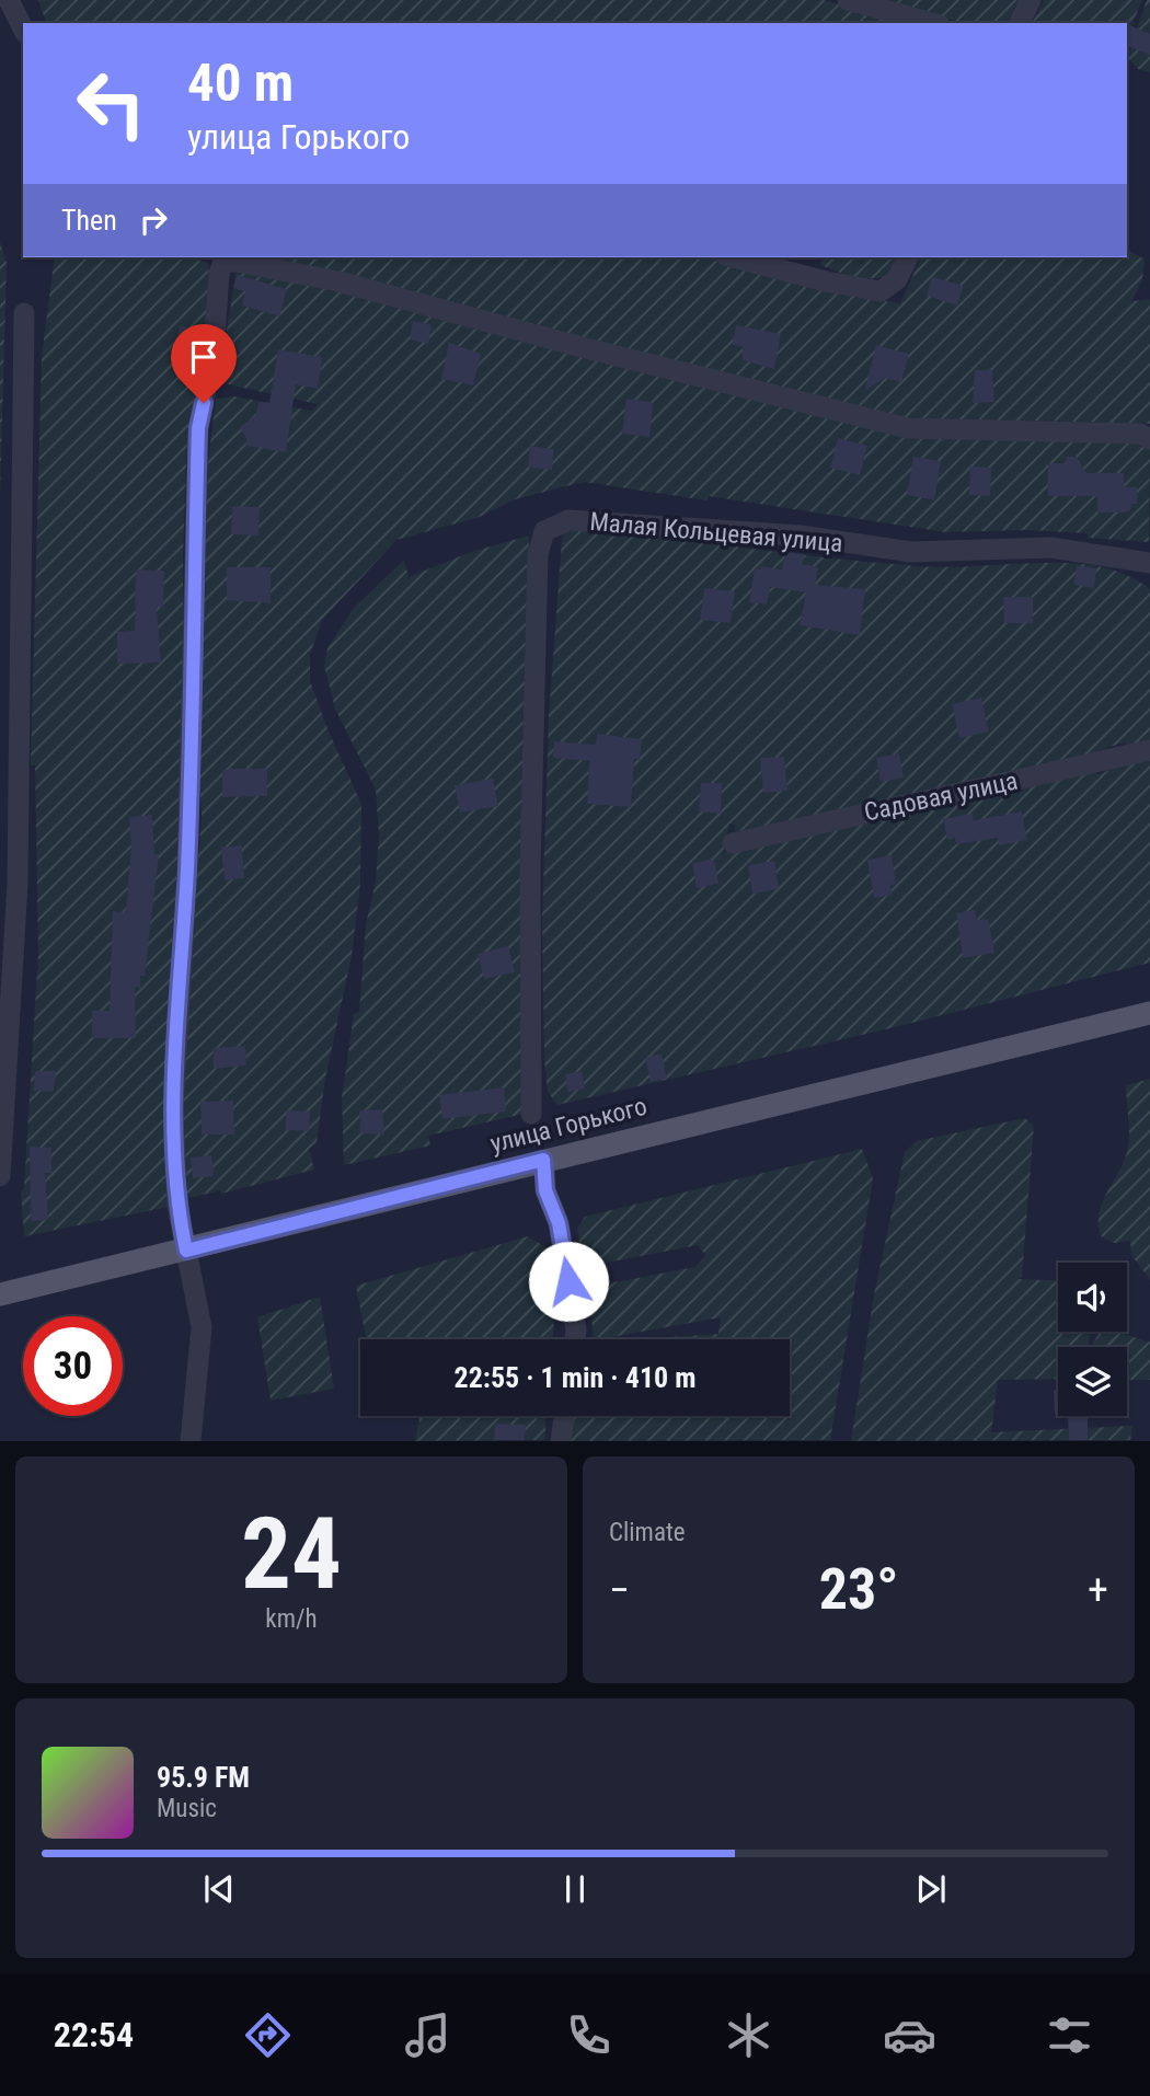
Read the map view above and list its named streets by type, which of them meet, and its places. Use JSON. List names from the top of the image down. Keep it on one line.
{"streets":{"main road":["улица Горького"],"street":["Малая Кольцевая улица","Садовая улица"]},"page":{"turn":["40 m","улица Горького"],"then":"Then","limit":"30","trip":"22:55 · 1 min · 410 m","tile":[["24","km/h"],"Climate"],"heat":["−","23°","+"],"song":["95.9 FM","Music"],"tabs":"22:54"}}
